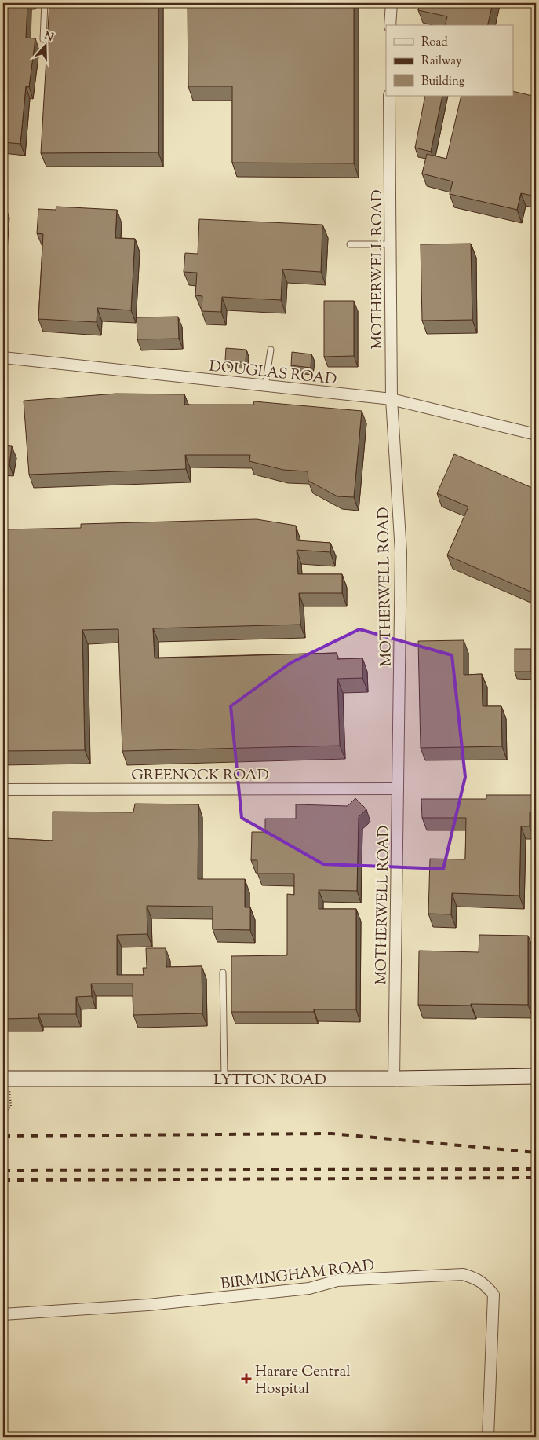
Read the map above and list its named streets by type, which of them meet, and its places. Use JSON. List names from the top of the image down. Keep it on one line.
{"streets":{"main road":["LYTTON ROAD"],"street":["MOTHERWELL ROAD","DOUGLAS ROAD","GREENOCK ROAD","BIRMINGHAM ROAD"]},"crossings":[["MOTHERWELL ROAD","DOUGLAS ROAD"],["MOTHERWELL ROAD","GREENOCK ROAD"],["MOTHERWELL ROAD","LYTTON ROAD"]],"places":{"health":["Harare Central Hospital"]},"legend":["Road","Railway","Building"],"north":"top"}
